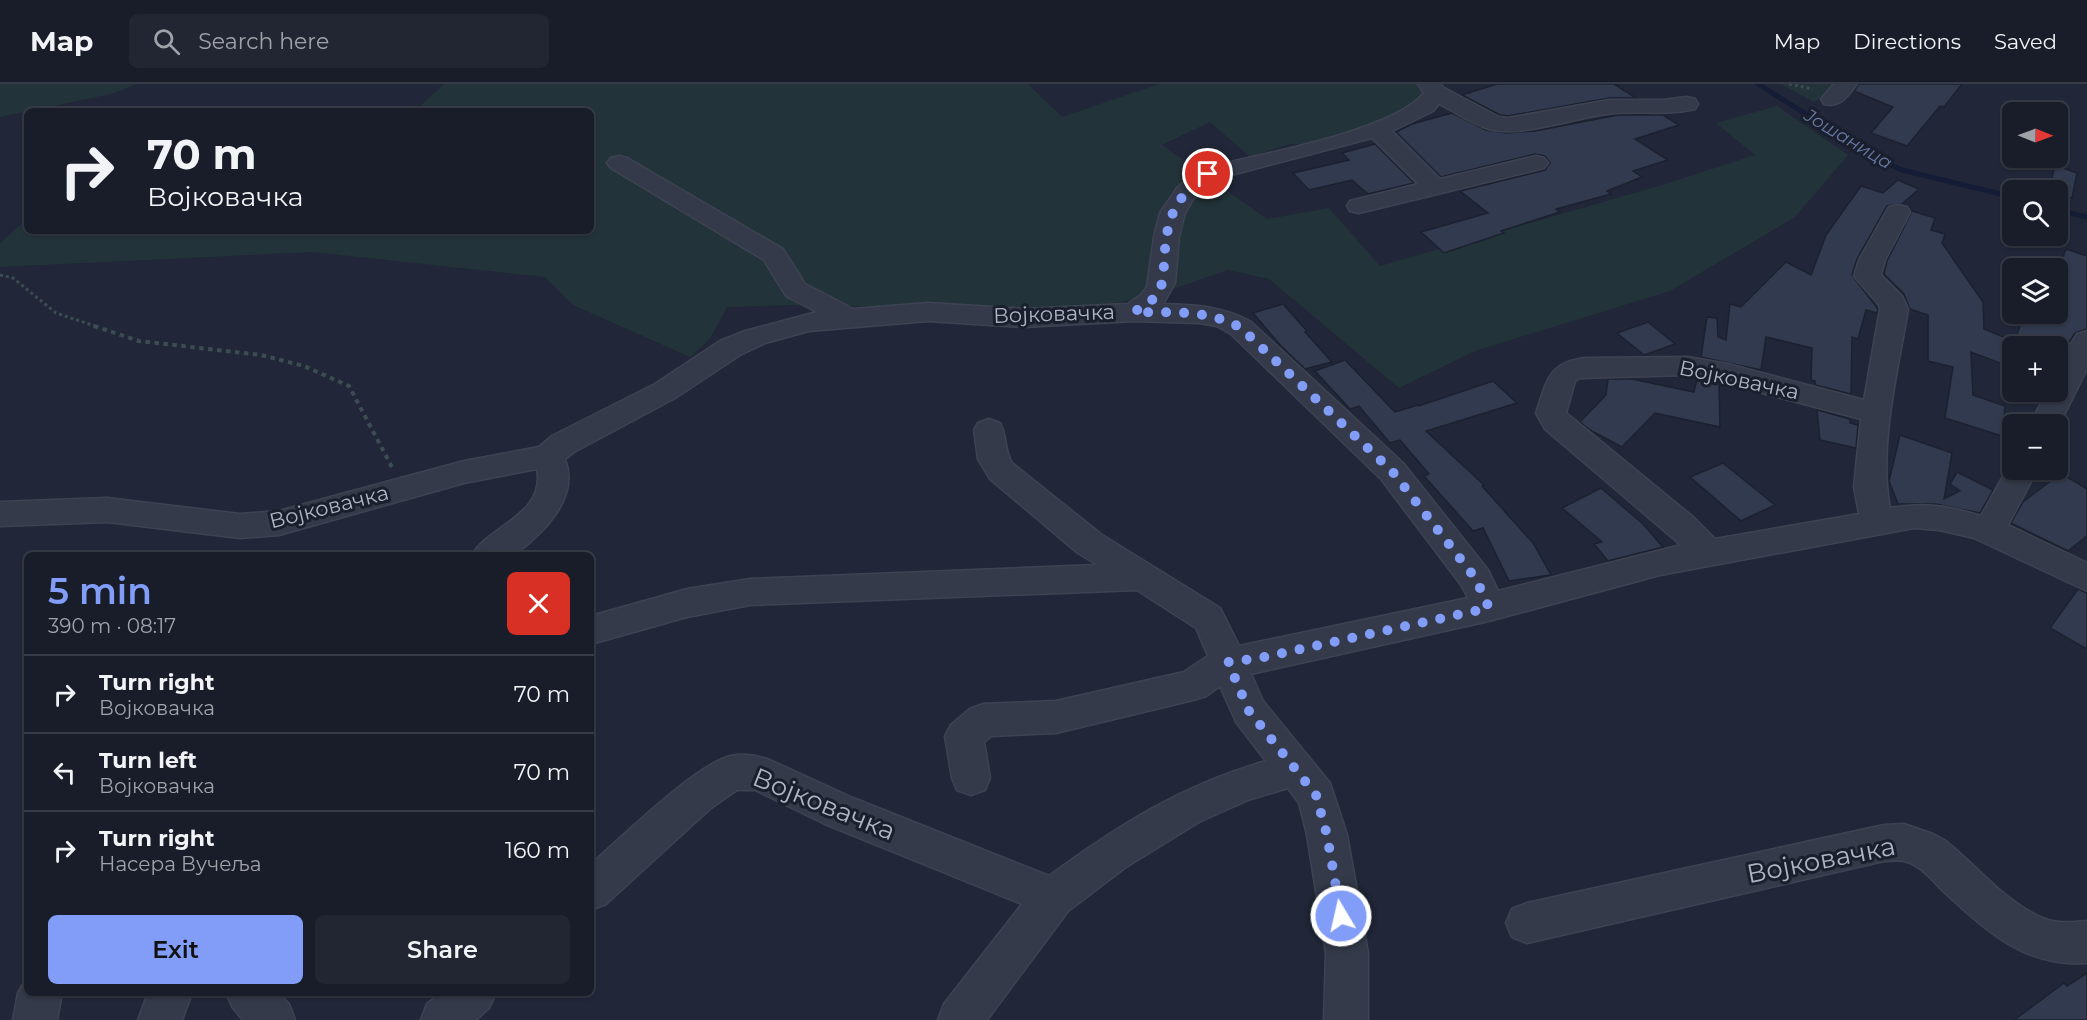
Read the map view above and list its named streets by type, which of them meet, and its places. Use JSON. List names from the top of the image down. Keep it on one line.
{"streets":{"street":["Војковачка"]},"water":["Јошаница"],"north":"right","page":{"header":"Map","search":"Search here","nav":["Map","Directions","Saved"],"map_buttons":["+","−"],"turn":["70 m","Војковачка"],"heading":["5 min","390 m · 08:17"],"list":[{"name":"Turn right","note":"Војковачка","value":"70 m"},{"name":"Turn left","note":"Војковачка","value":"70 m"},{"name":"Turn right","note":"Насера Вучеља","value":"160 m"}],"buttons":["Exit","Share"]}}
